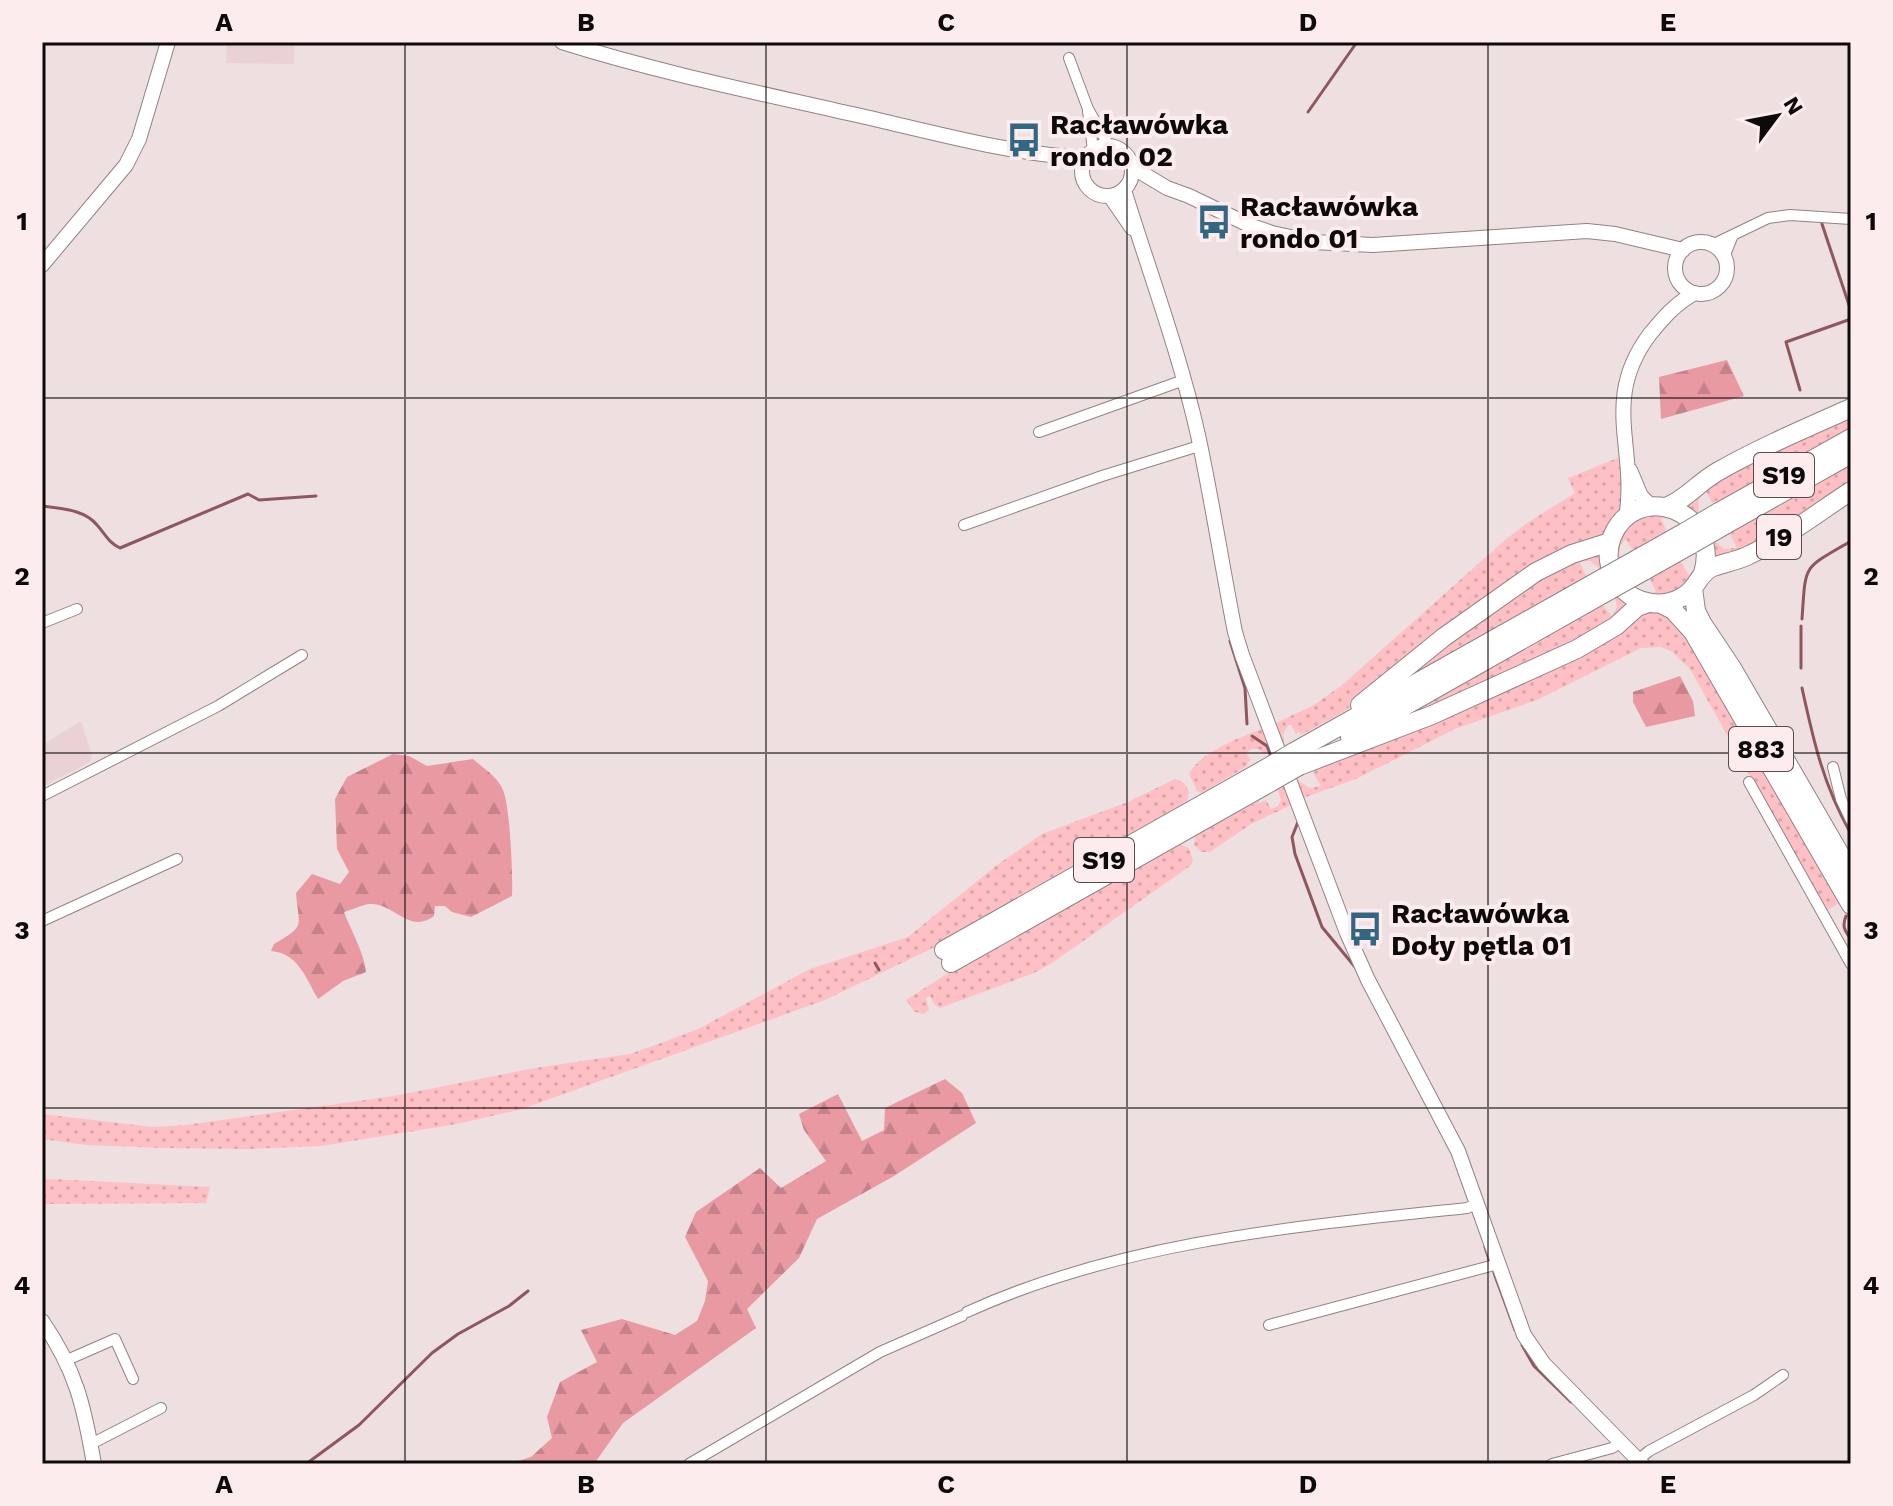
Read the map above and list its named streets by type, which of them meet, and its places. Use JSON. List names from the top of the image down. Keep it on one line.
{"streets":{"highway":["S19","19","883"]},"crossings":[["19","883"]],"places":{"bus stop":["Racławówka rondo 02","Racławówka rondo 01","Racławówka Doły pętla 01"]},"north":"top right","grid":{"columns":["A","B","C","D","E"],"rows":["1","2","3","4"]}}
